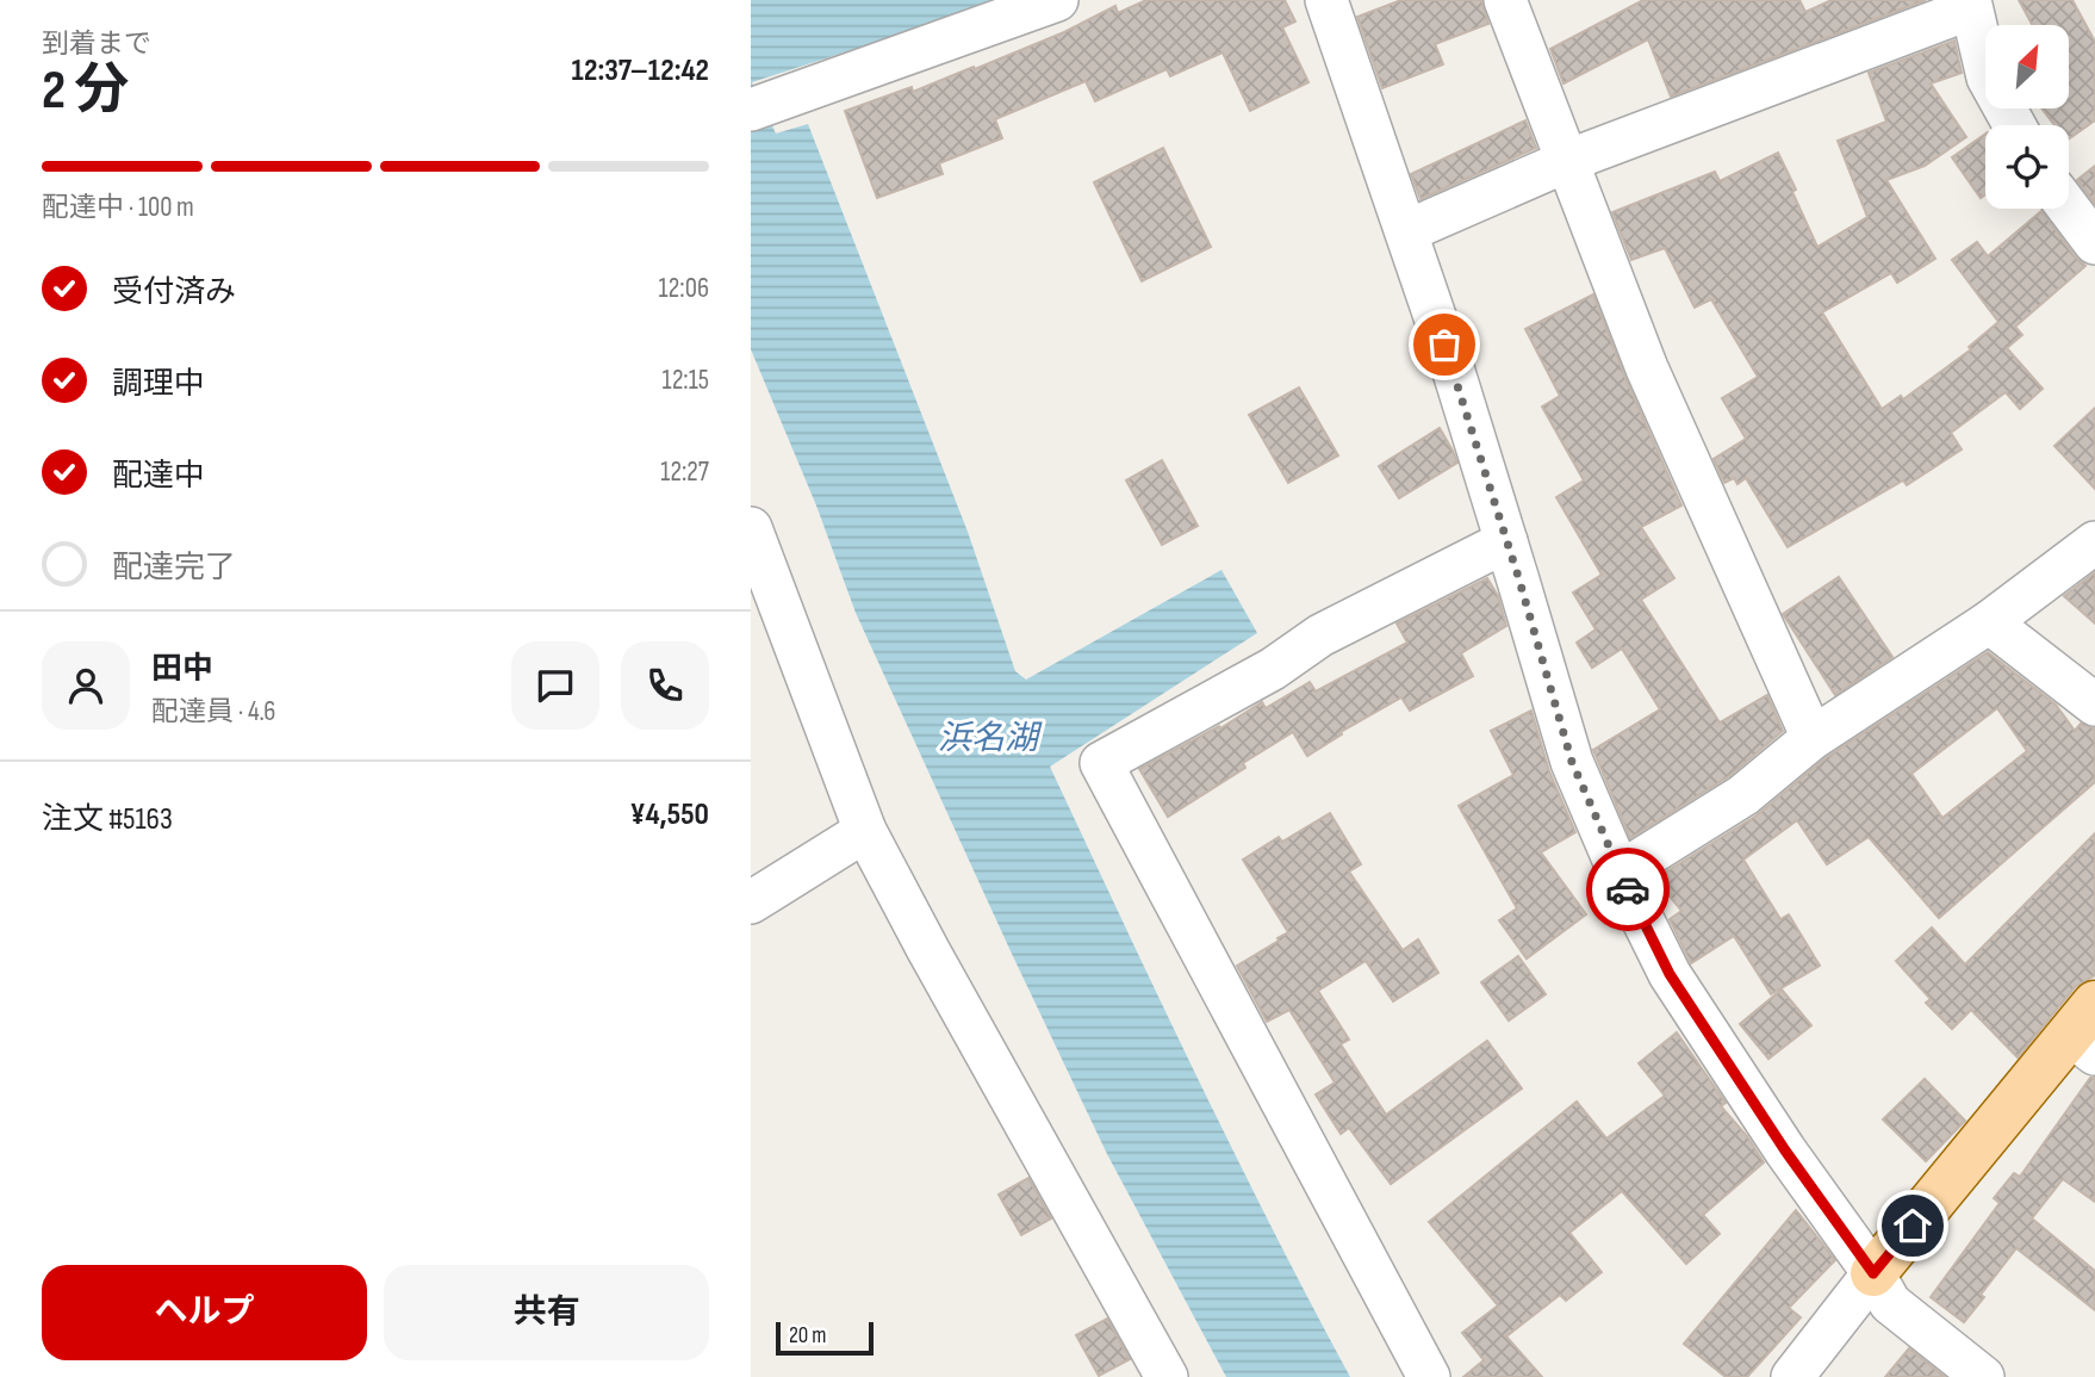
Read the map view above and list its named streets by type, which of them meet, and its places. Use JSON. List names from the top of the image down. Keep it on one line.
{"water":["浜名湖"],"scale_bar":"20 m","north":"top right","page":{"heading":["2 分","到着まで","12:37–12:42"],"panel":["田中","配達員 · 4.6","注文 #5163","¥4,550"],"bar":"配達中 · 100 m","list":[["受付済み","12:06"],["調理中","12:15"],["配達中","12:27"],"配達完了"],"buttons":["ヘルプ","共有"],"scale":"20 m"}}
